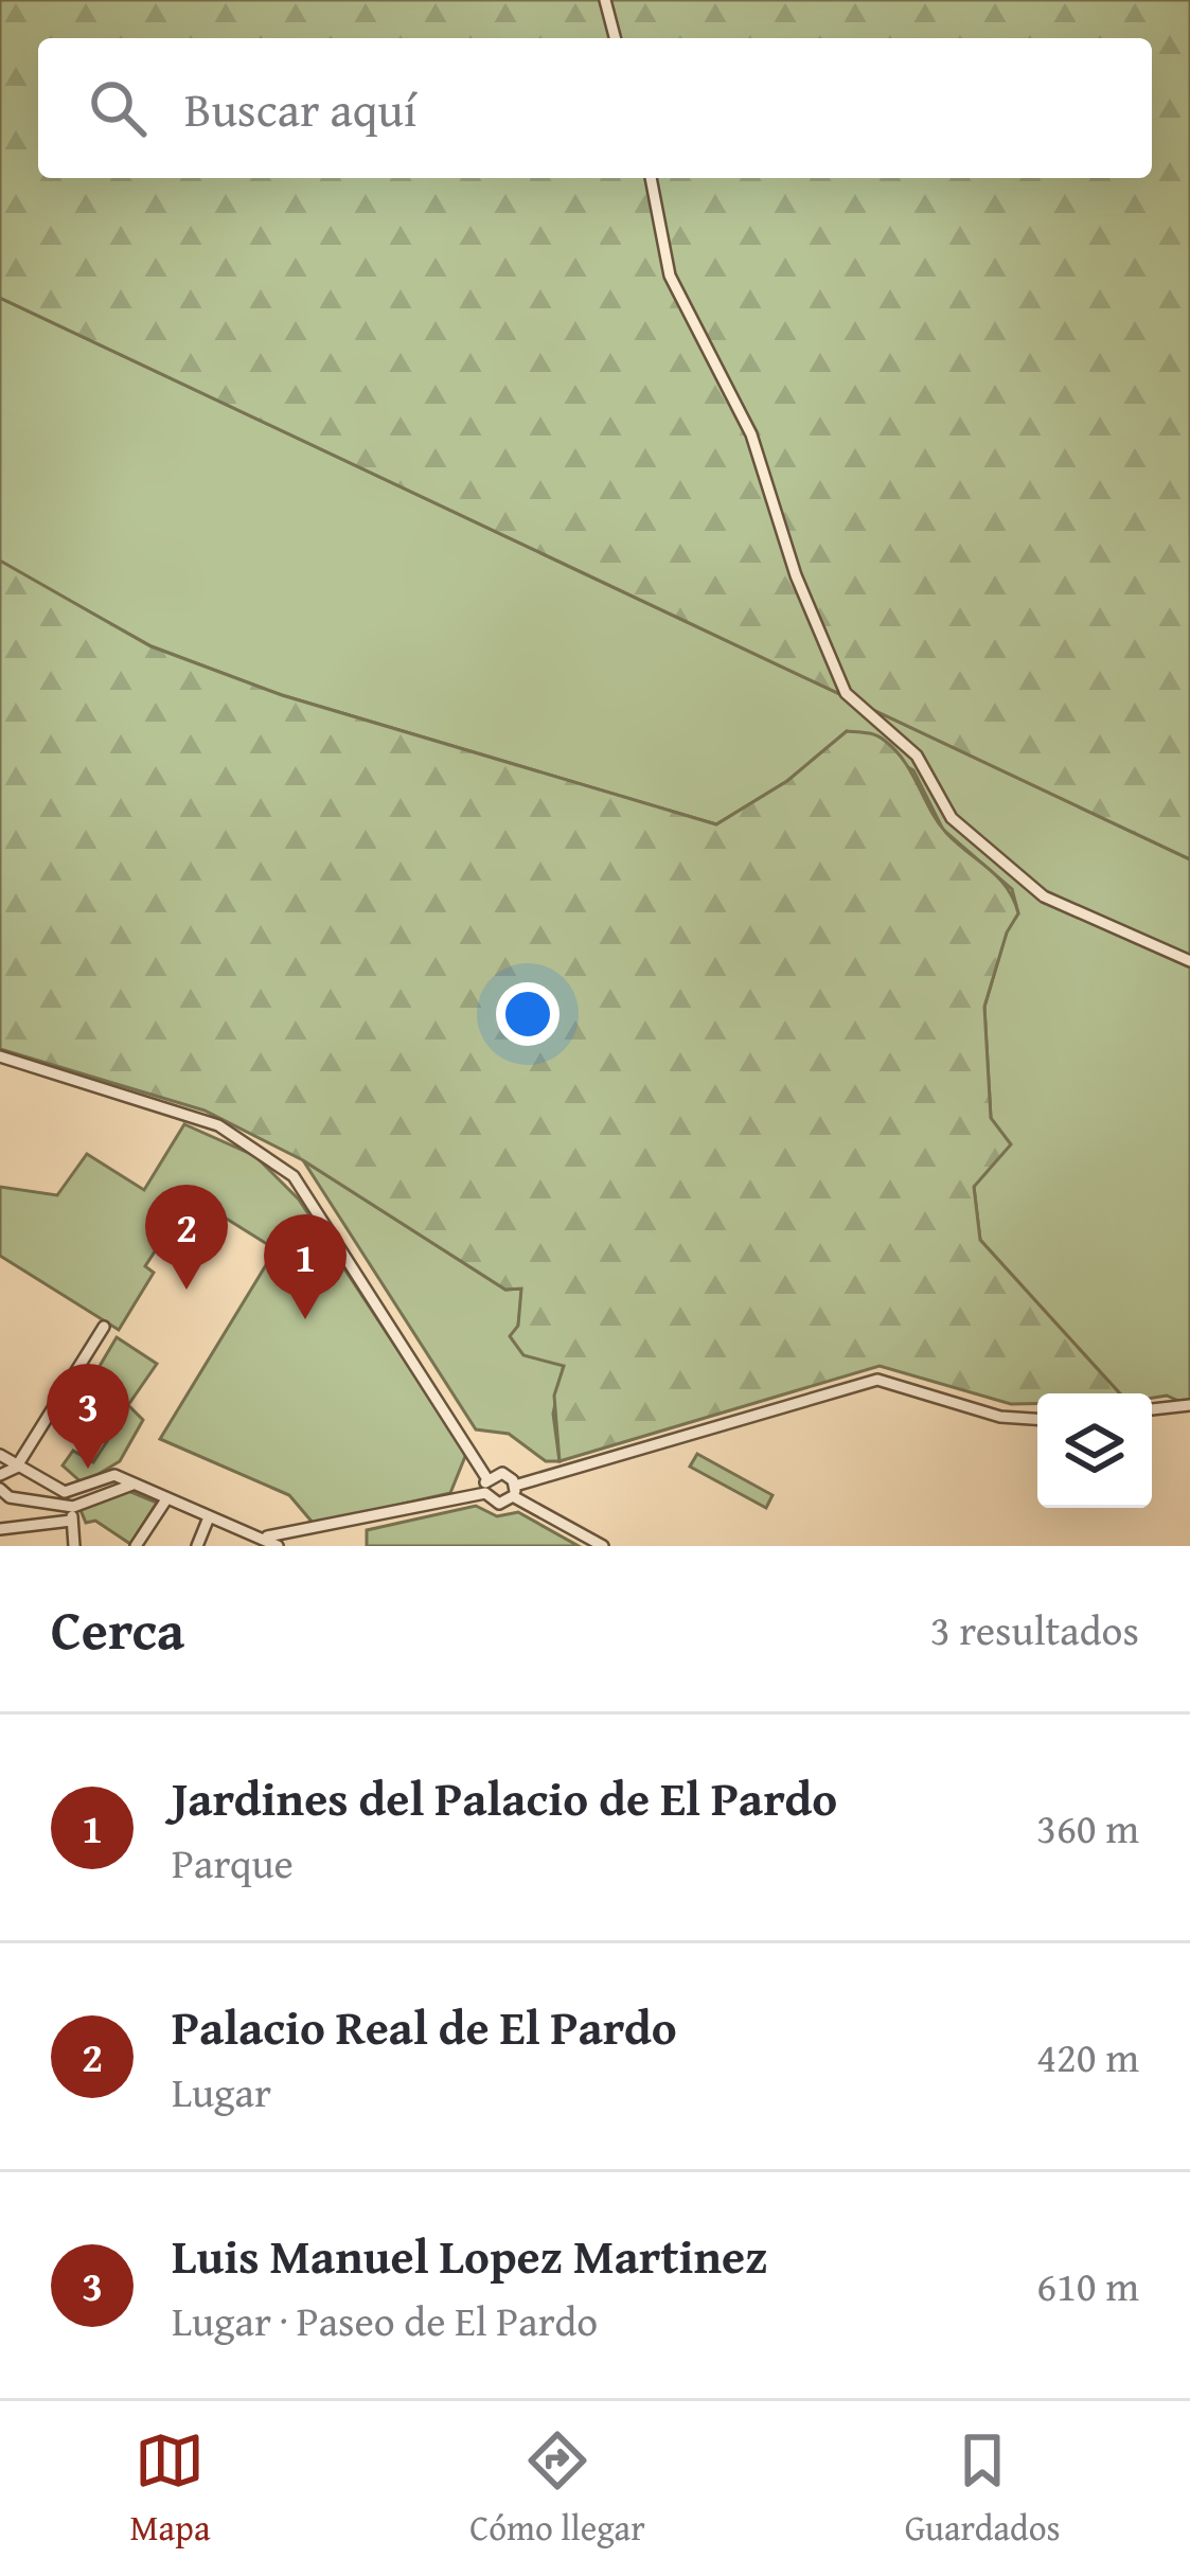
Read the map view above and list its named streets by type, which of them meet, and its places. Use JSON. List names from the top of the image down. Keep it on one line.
{"page":{"search":"Buscar aquí","pins":["2","1","3"],"heading":["Cerca","3 resultados"],"list":[{"mark":"1","name":"Jardines del Palacio de El Pardo","note":"Parque","value":"360 m"},{"mark":"2","name":"Palacio Real de El Pardo","note":"Lugar","value":"420 m"},{"mark":"3","name":"Luis Manuel Lopez Martinez","note":"Lugar · Paseo de El Pardo","value":"610 m"}],"nav":["Mapa","Cómo llegar","Guardados"]}}
